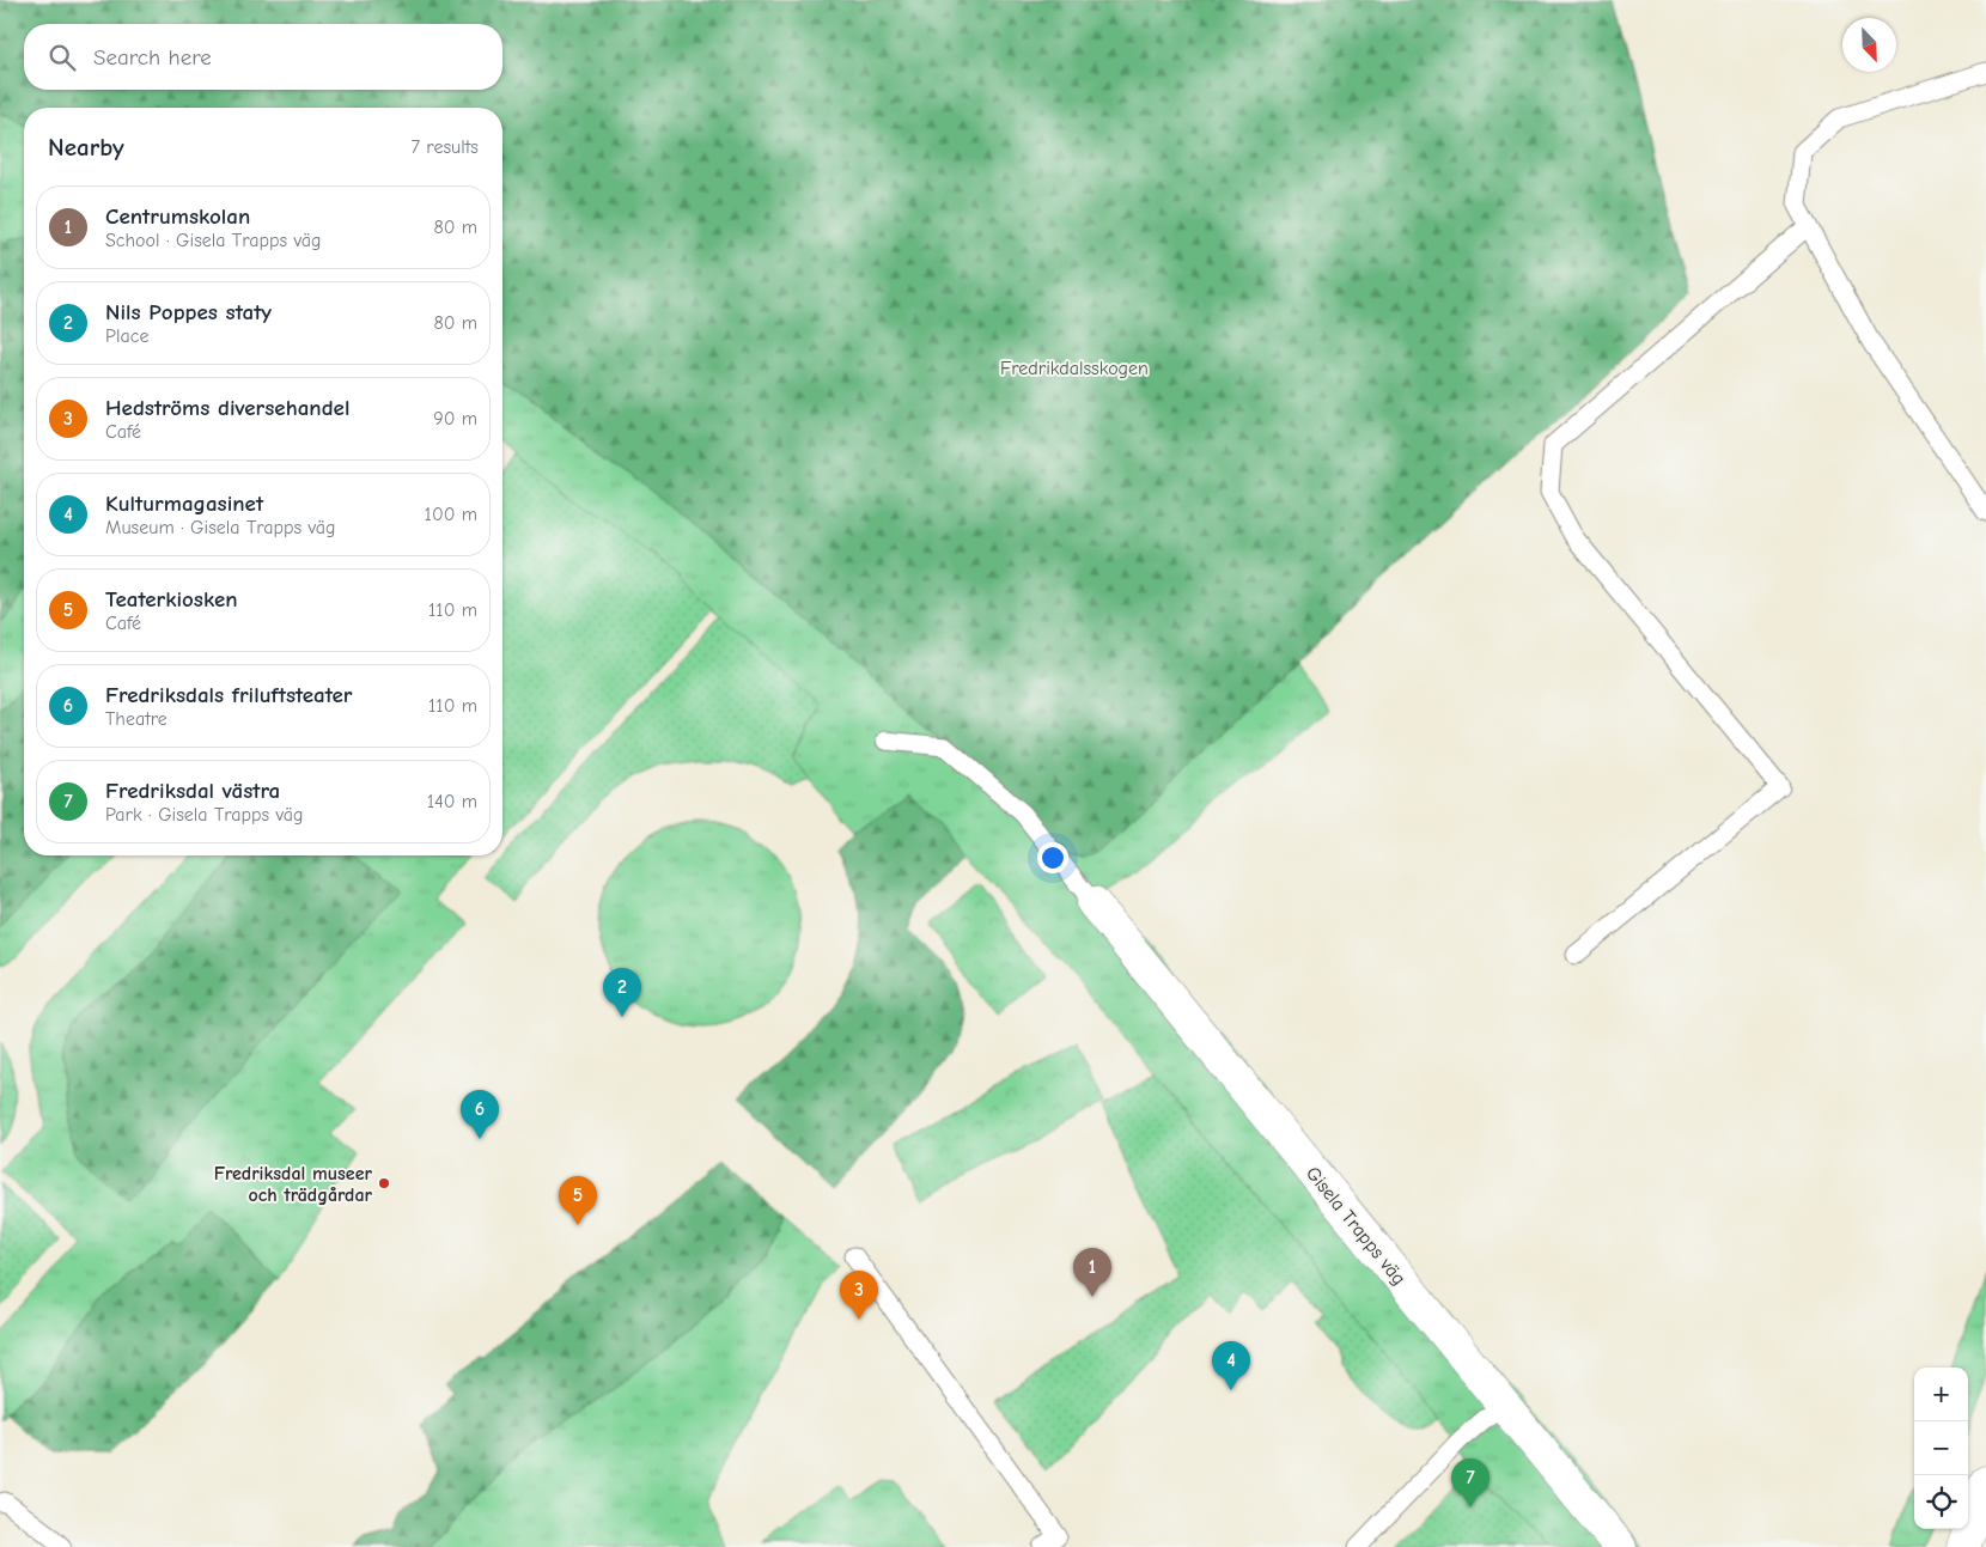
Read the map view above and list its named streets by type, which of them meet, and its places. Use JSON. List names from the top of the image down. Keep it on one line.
{"streets":{"street":["Gisela Trapps väg"]},"parks":["Fredrikdalsskogen"],"places":["Fredriksdal museer och trädgårdar"],"north":"bottom right","page":{"search":"Search here","heading":["Nearby","7 results"],"list":[{"mark":"1","name":"Centrumskolan","note":"School · Gisela Trapps väg","value":"80 m"},{"mark":"2","name":"Nils Poppes staty","note":"Place","value":"80 m"},{"mark":"3","name":"Hedströms diversehandel","note":"Café","value":"90 m"},{"mark":"4","name":"Kulturmagasinet","note":"Museum · Gisela Trapps väg","value":"100 m"},{"mark":"5","name":"Teaterkiosken","note":"Café","value":"110 m"},{"mark":"6","name":"Fredriksdals friluftsteater","note":"Theatre","value":"110 m"},{"mark":"7","name":"Fredriksdal västra","note":"Park · Gisela Trapps väg","value":"140 m"}],"pins":["2","6","5","1","3","4","7"],"map_buttons":["+","−"]}}
